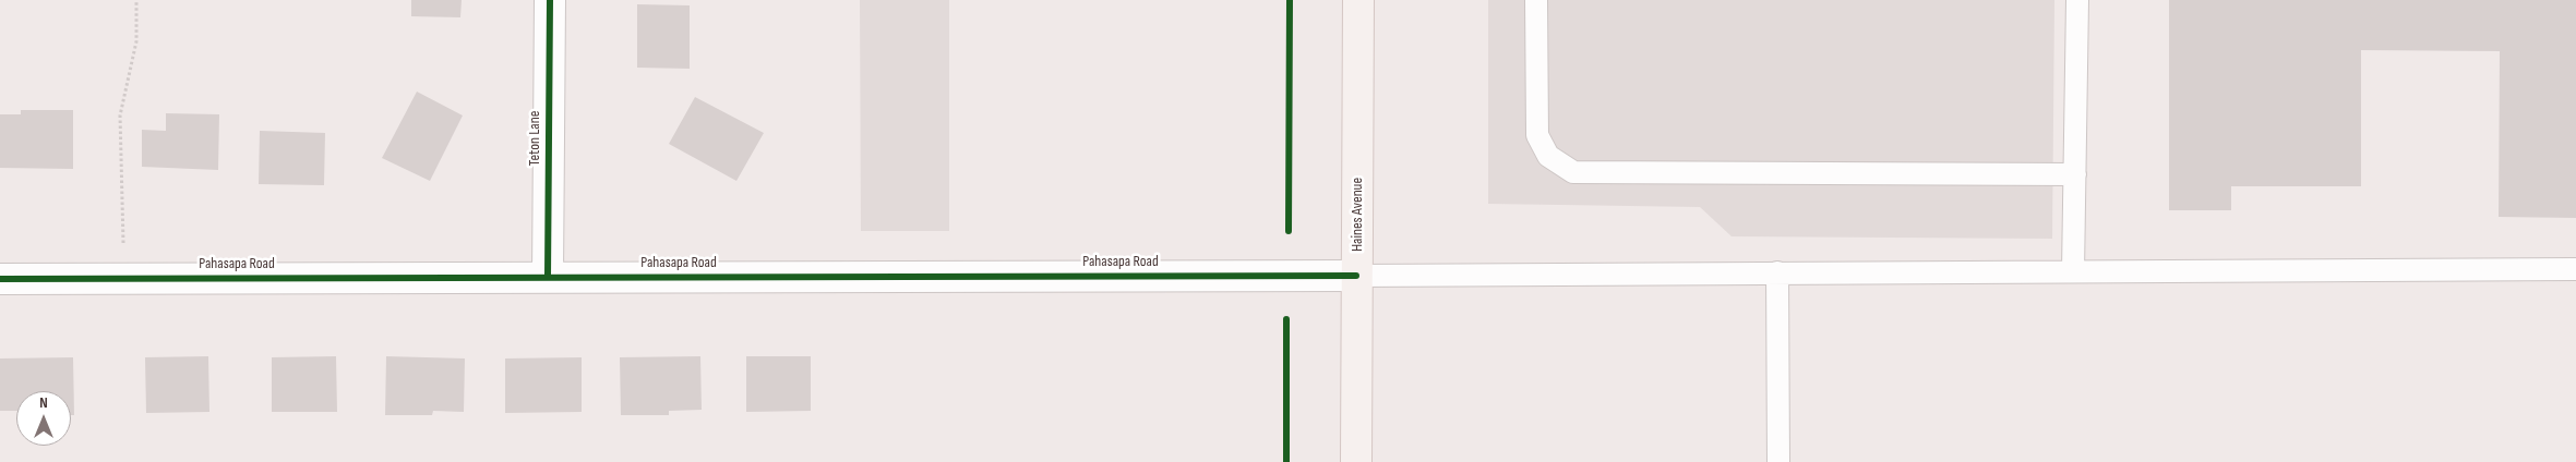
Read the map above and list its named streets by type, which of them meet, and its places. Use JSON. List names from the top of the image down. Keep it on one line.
{"streets":{"main road":["Haines Avenue"],"street":["Teton Lane","Pahasapa Road"]},"crossings":[["Teton Lane","Pahasapa Road"],["Haines Avenue","Pahasapa Road"]],"north":"top"}
